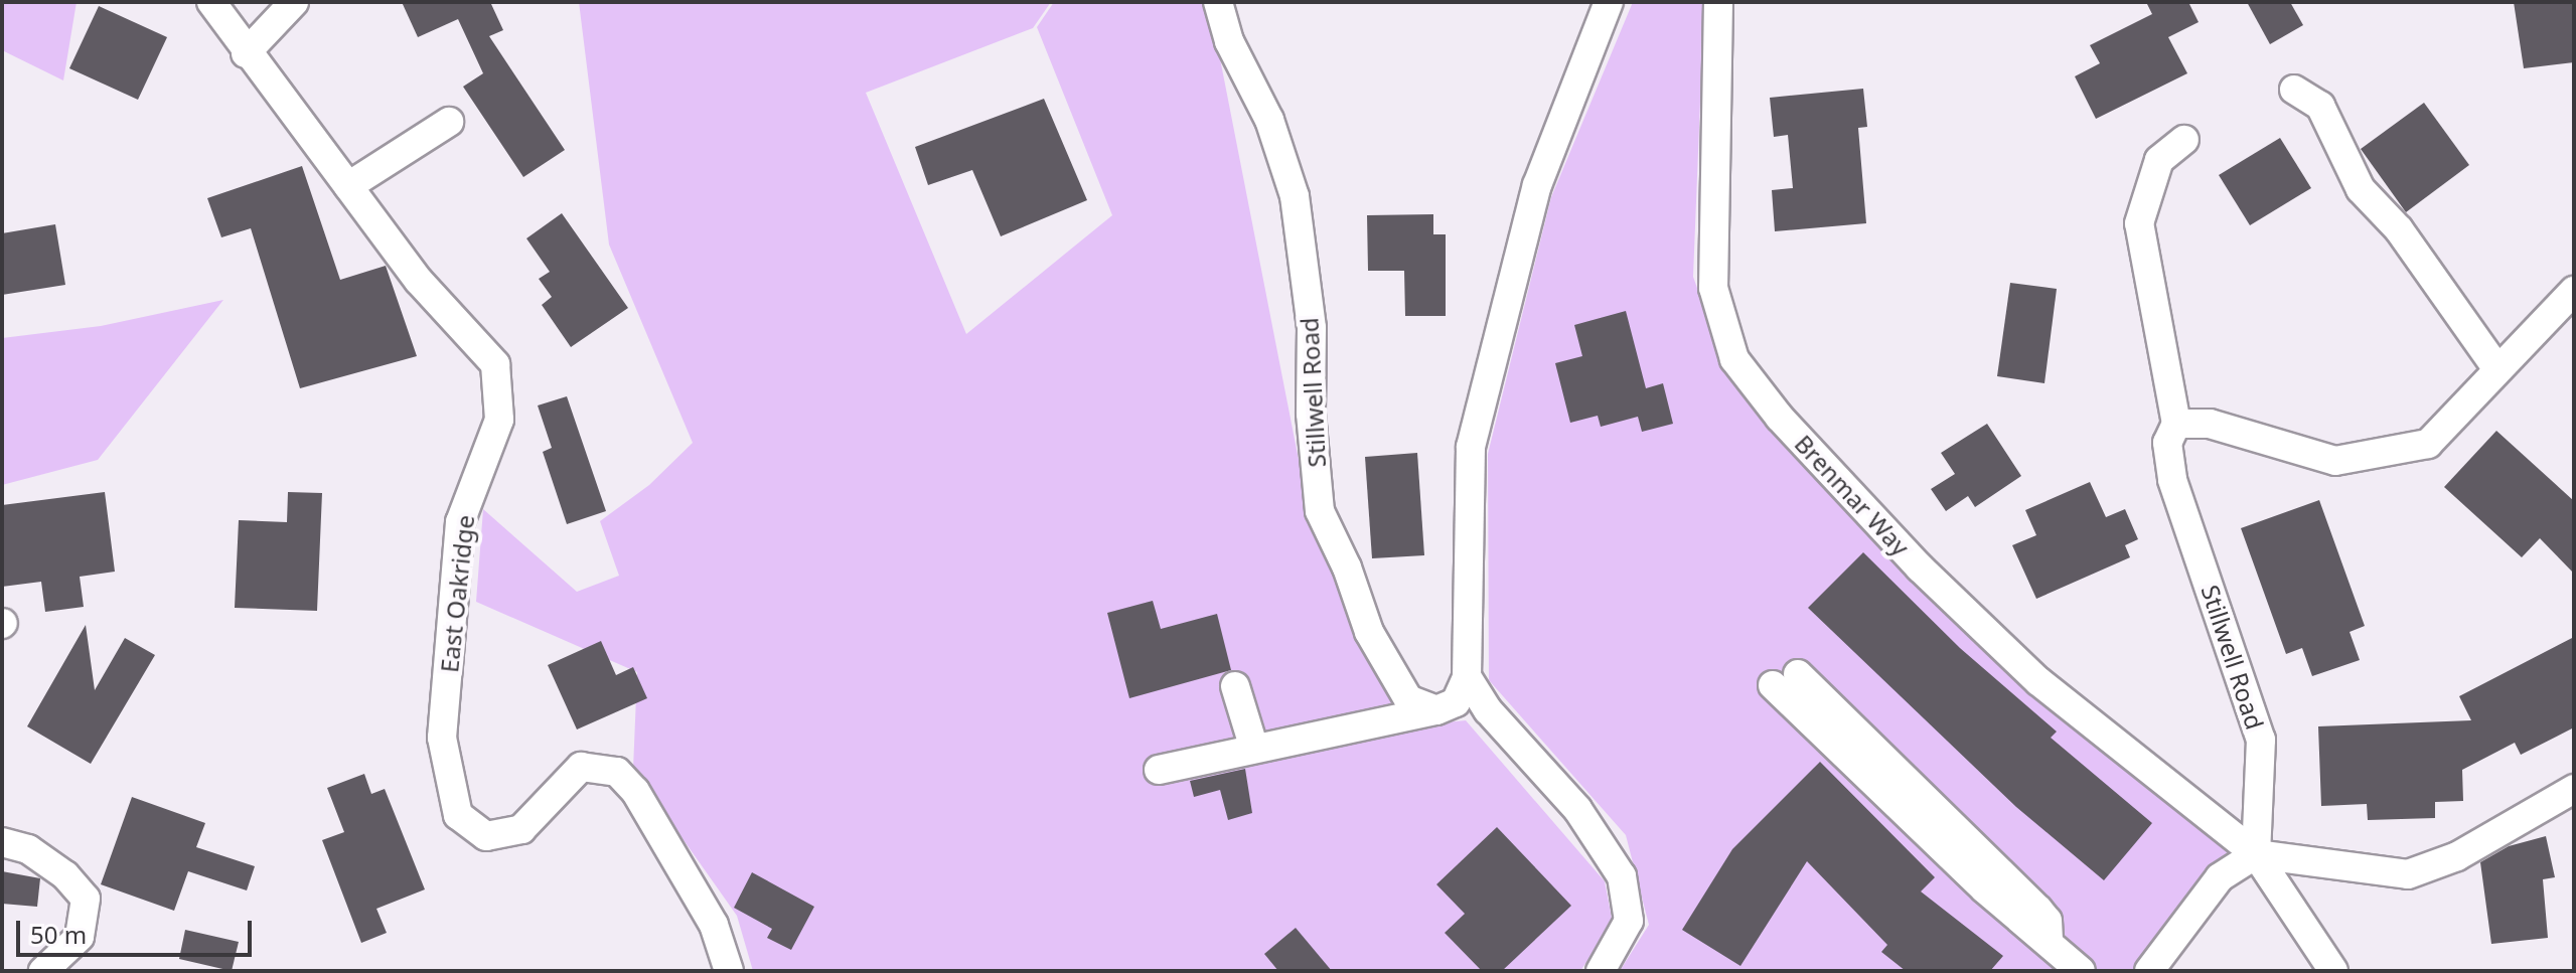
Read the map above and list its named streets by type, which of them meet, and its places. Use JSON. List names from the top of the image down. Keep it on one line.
{"streets":{"street":["Stillwell Road","Brenmar Way","East Oakridge"]},"crossings":[["Stillwell Road","Brenmar Way"]],"scale_bar":"50 m"}
